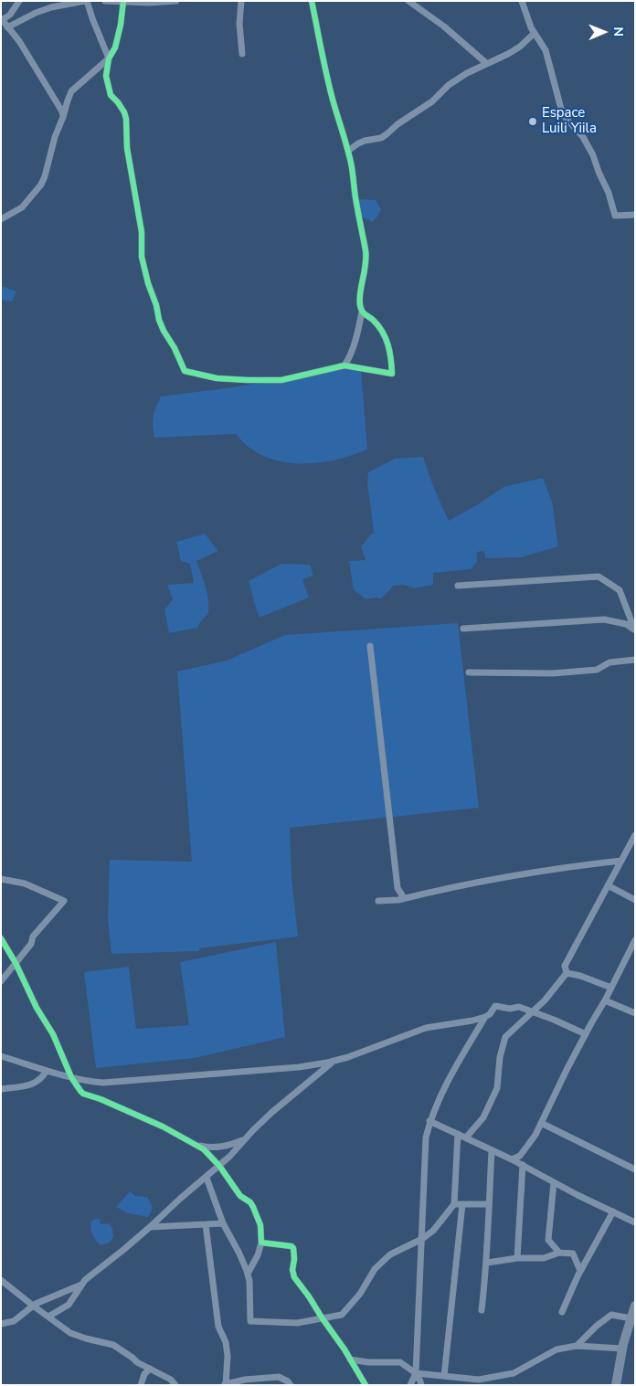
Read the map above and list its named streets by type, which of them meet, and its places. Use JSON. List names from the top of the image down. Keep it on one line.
{"places":["Espace Luili Yiila"],"north":"right"}
